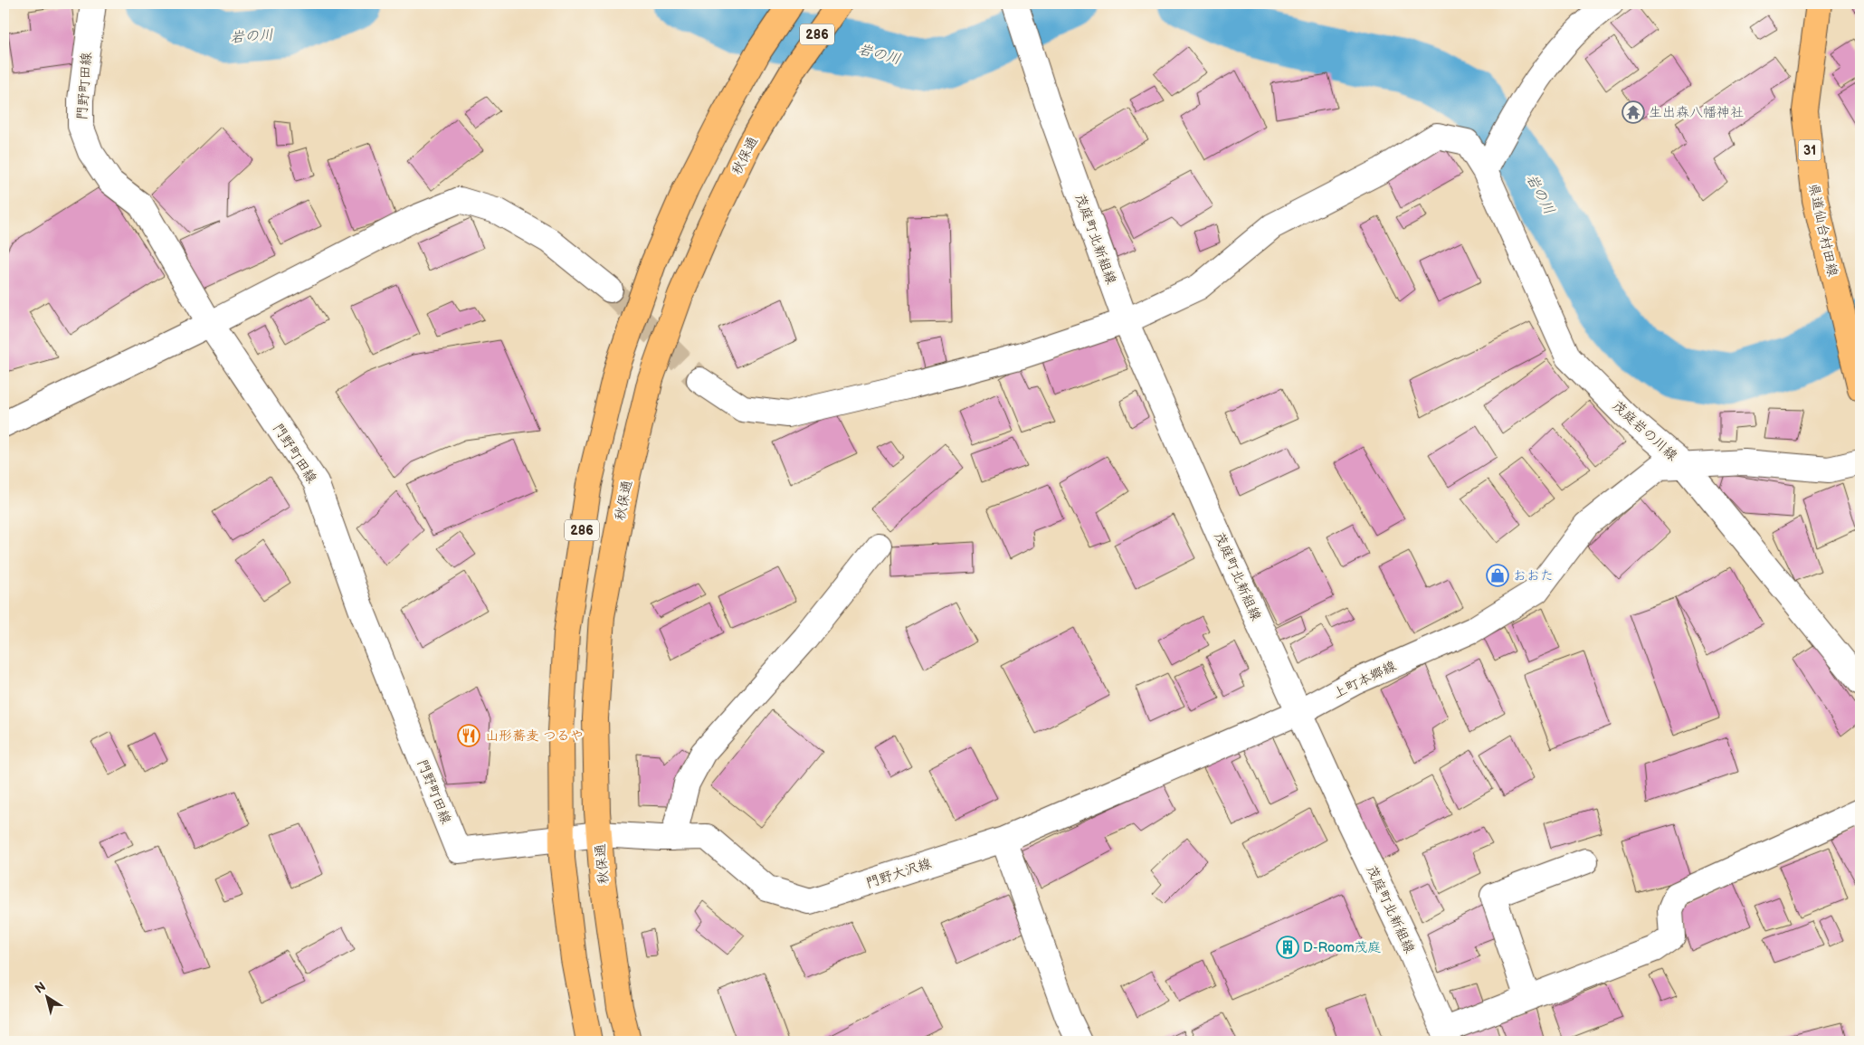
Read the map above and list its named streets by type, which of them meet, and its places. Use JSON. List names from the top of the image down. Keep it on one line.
{"streets":{"main road":["286","31","秋保通","県道仙台村田線"],"street":["門野町田線","茂庭町北新組線","茂庭岩の川線","上町本郷線","門野大沢線"]},"crossings":[["286","門野町田線"],["門野町田線","秋保通"],["門野町田線","門野大沢線"],["秋保通","門野大沢線"],["茂庭町北新組線","茂庭岩の川線"],["茂庭町北新組線","上町本郷線"],["茂庭岩の川線","上町本郷線"],["上町本郷線","門野大沢線"]],"water":["岩の川"],"places":{"temple":["生出森八幡神社"],"shop":["おおた"],"restaurant":["山形蕎麦 つるや"],"building":["D-Room茂庭"]},"north":"top left"}
